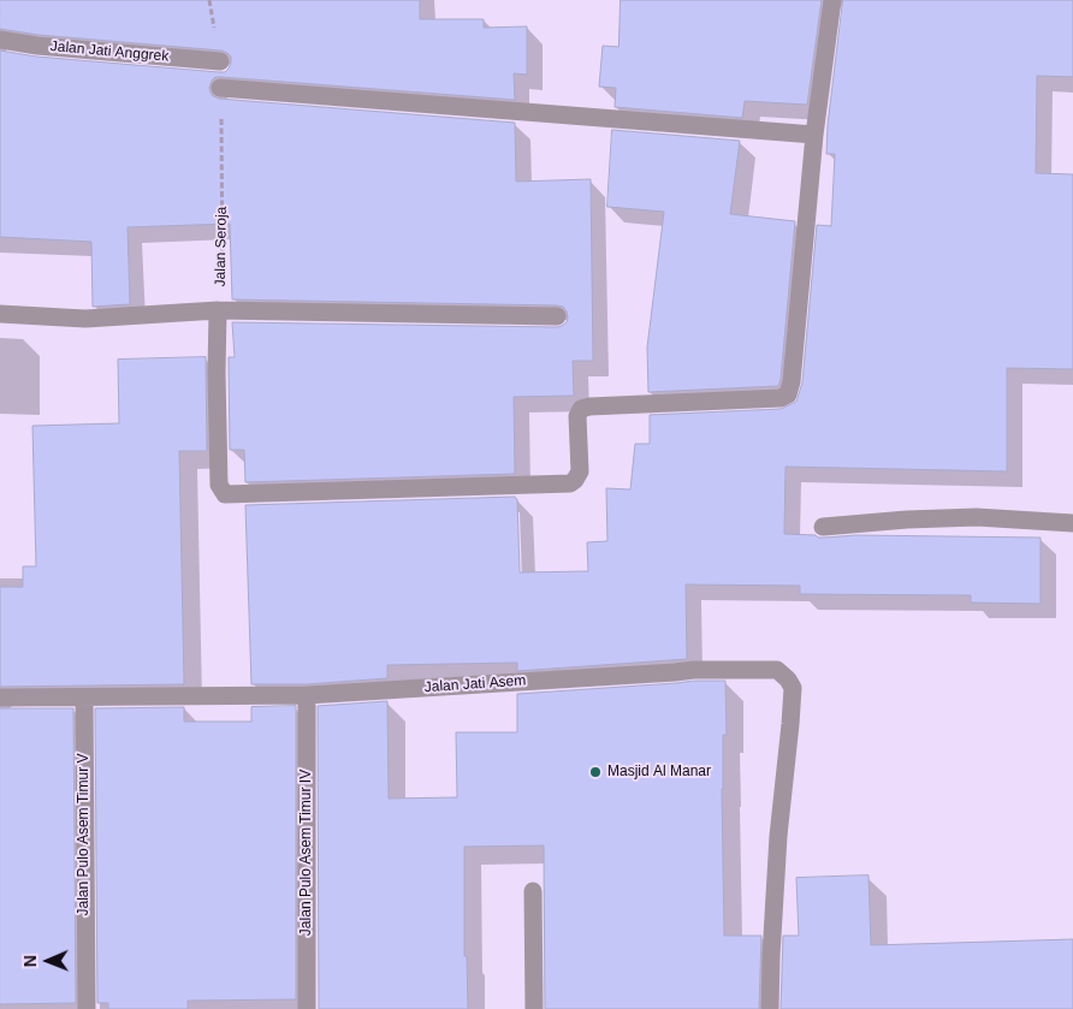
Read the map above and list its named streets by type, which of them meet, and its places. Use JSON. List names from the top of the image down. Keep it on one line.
{"streets":{"street":["Jalan Jati Anggrek","Jalan Jati Asem","Jalan Pulo Asem Timur V","Jalan Pulo Asem Timur IV"],"path":["Jalan Seroja"]},"crossings":[["Jalan Jati Asem","Jalan Pulo Asem Timur V"],["Jalan Jati Asem","Jalan Pulo Asem Timur IV"]],"places":["Masjid Al Manar"],"north":"left"}
